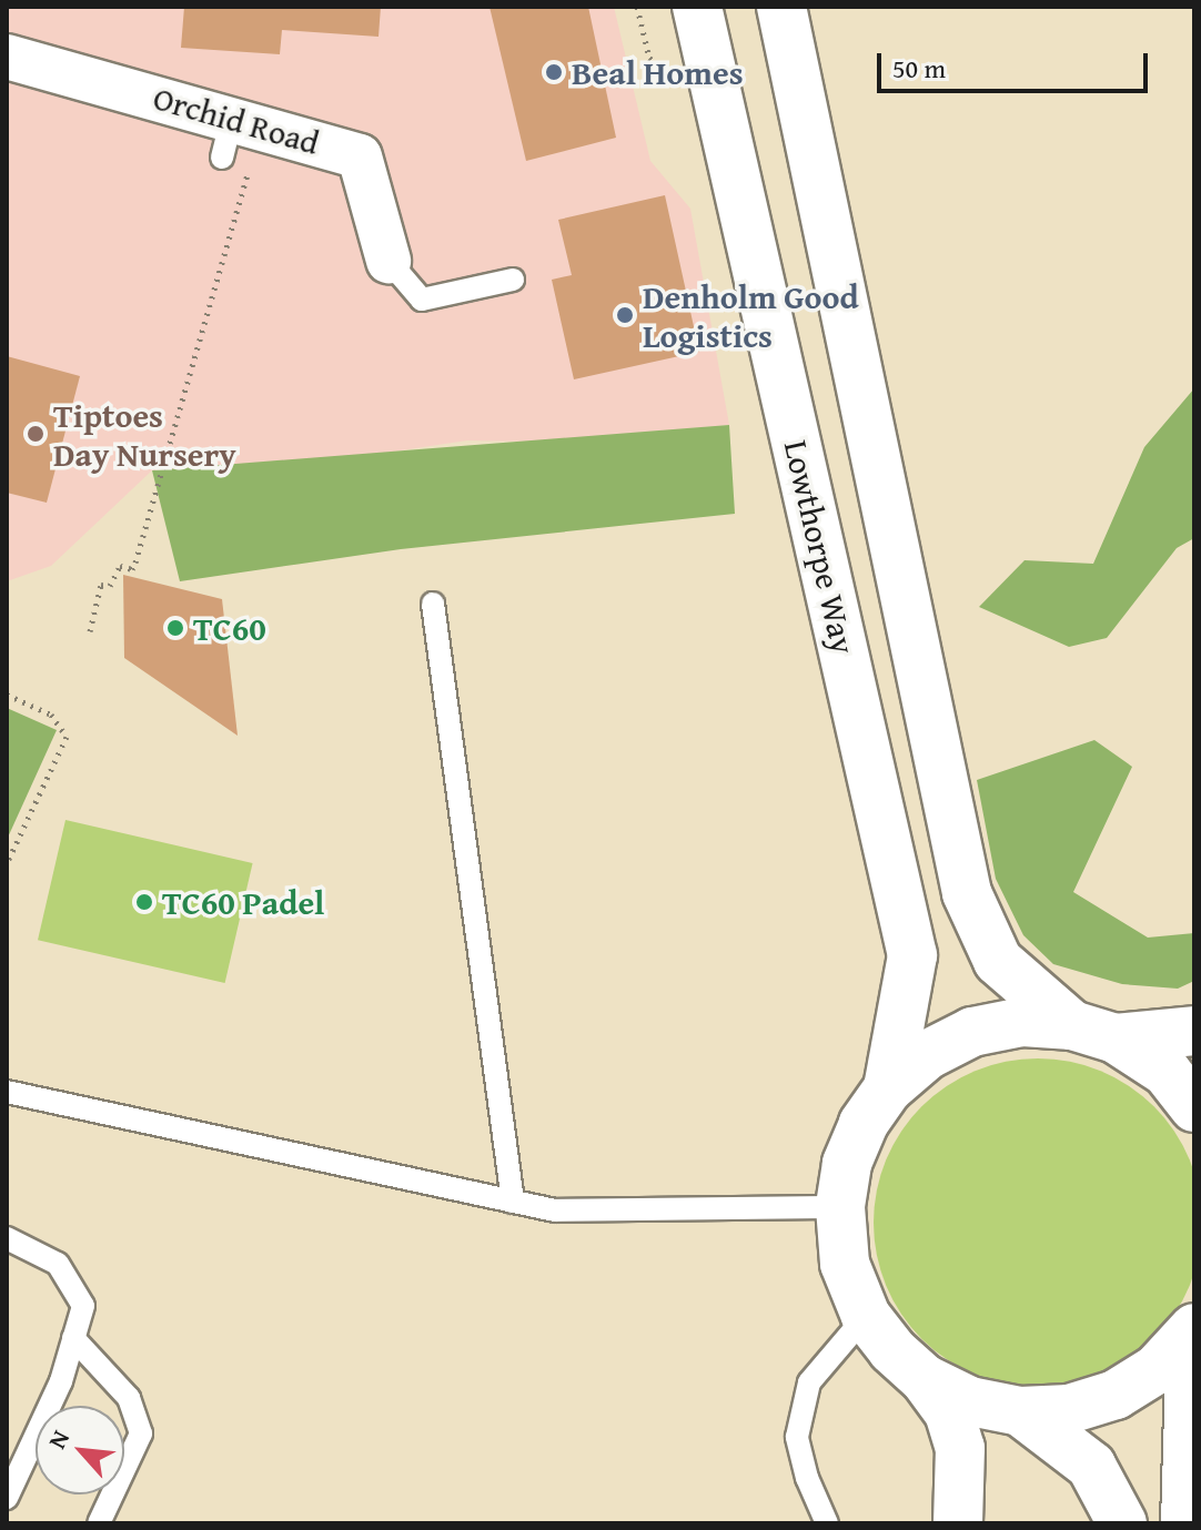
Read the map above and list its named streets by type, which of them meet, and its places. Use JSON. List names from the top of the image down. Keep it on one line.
{"streets":{"main road":["Lowthorpe Way"],"street":["Orchid Road"]},"places":["Beal Homes","Denholm Good Logistics","Tiptoes Day Nursery","TC60","TC60 Padel"],"scale_bar":"50 m","north":"top left"}
